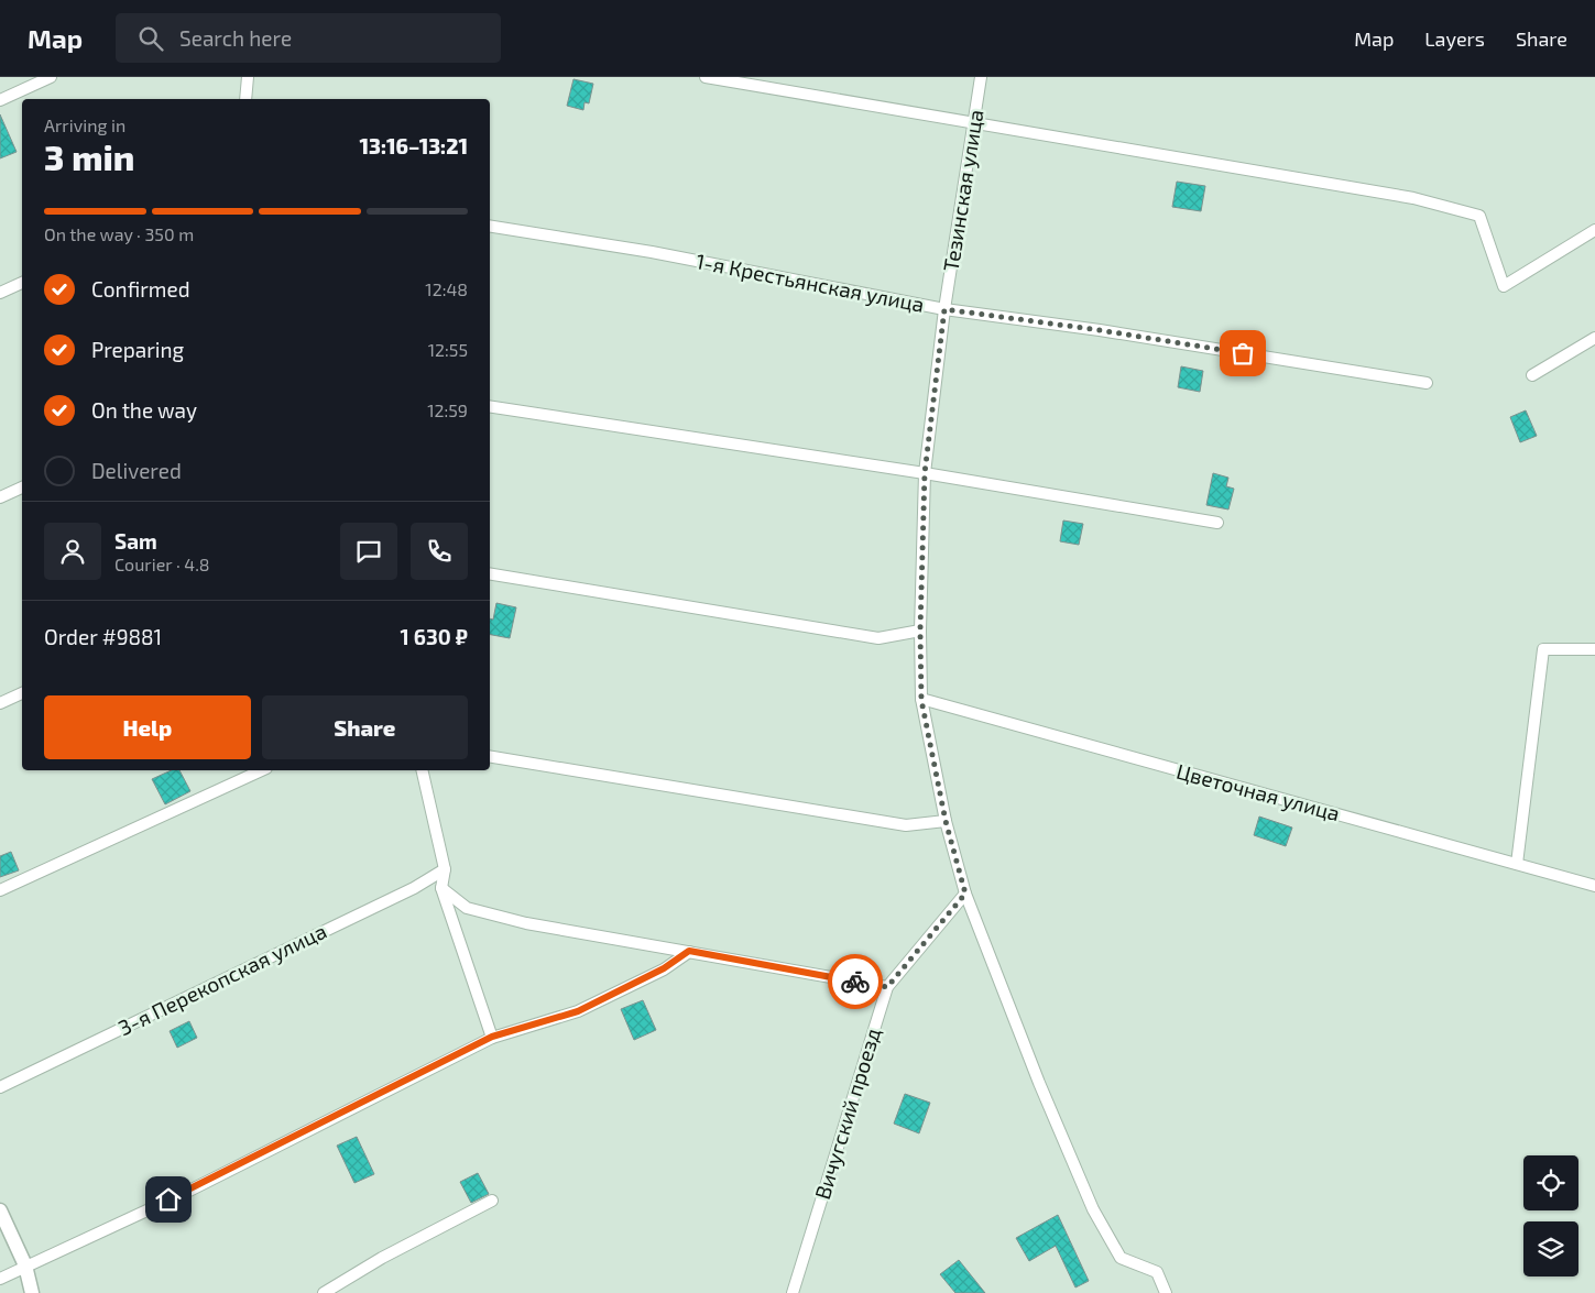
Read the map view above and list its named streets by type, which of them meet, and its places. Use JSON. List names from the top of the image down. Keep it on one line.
{"streets":{"street":["Тезинская улица","1-я Крестьянская улица","Цветочная улица","3-я Перекопская улица","Вичугский проезд"]},"crossings":[["Тезинская улица","1-я Крестьянская улица"],["Тезинская улица","Цветочная улица"],["Тезинская улица","Вичугский проезд"]],"page":{"header":"Map","search":"Search here","nav":["Map","Layers","Share"],"heading":["3 min","Arriving in","13:16–13:21"],"panel":["Sam","Courier · 4.8","Order #9881","1 630 ₽"],"bar":"On the way · 350 m","list":[["Confirmed","12:48"],["Preparing","12:55"],["On the way","12:59"],"Delivered"],"buttons":["Help","Share"]}}
